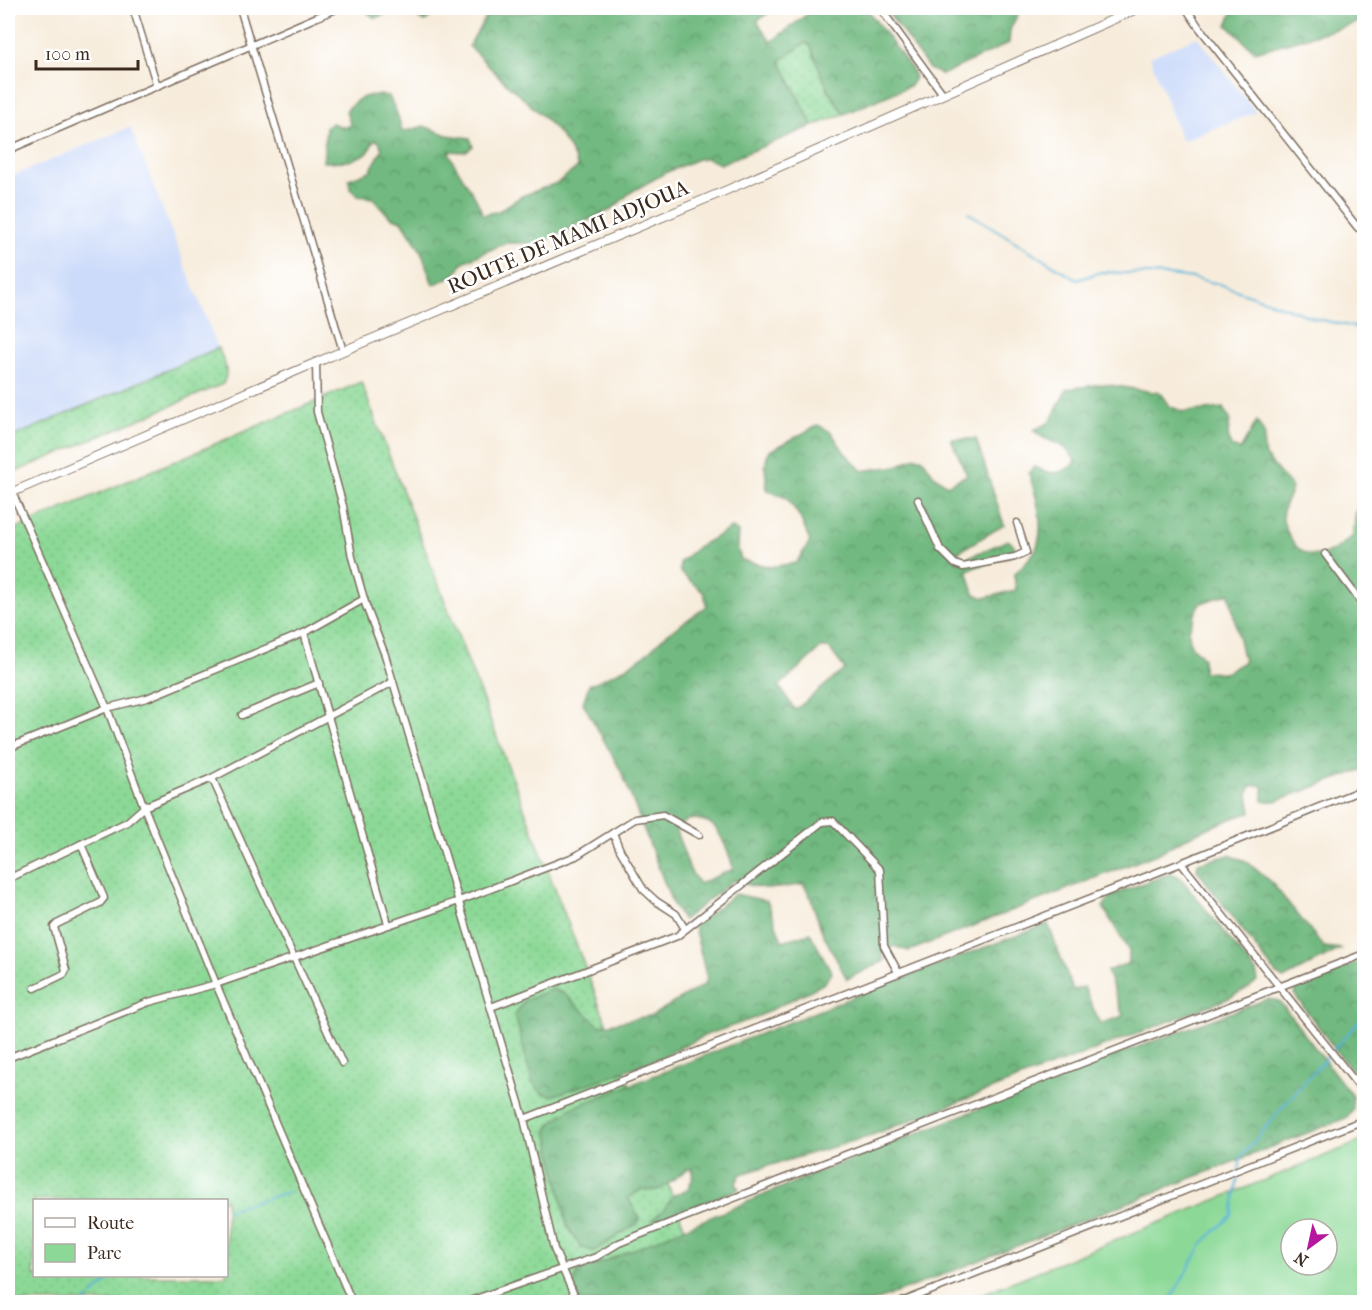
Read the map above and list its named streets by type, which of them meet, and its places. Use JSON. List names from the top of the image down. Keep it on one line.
{"streets":{"street":["ROUTE DE MAMI ADJOUA"]},"legend":["Route","Parc"],"scale_bar":"100 m","north":"bottom left"}
